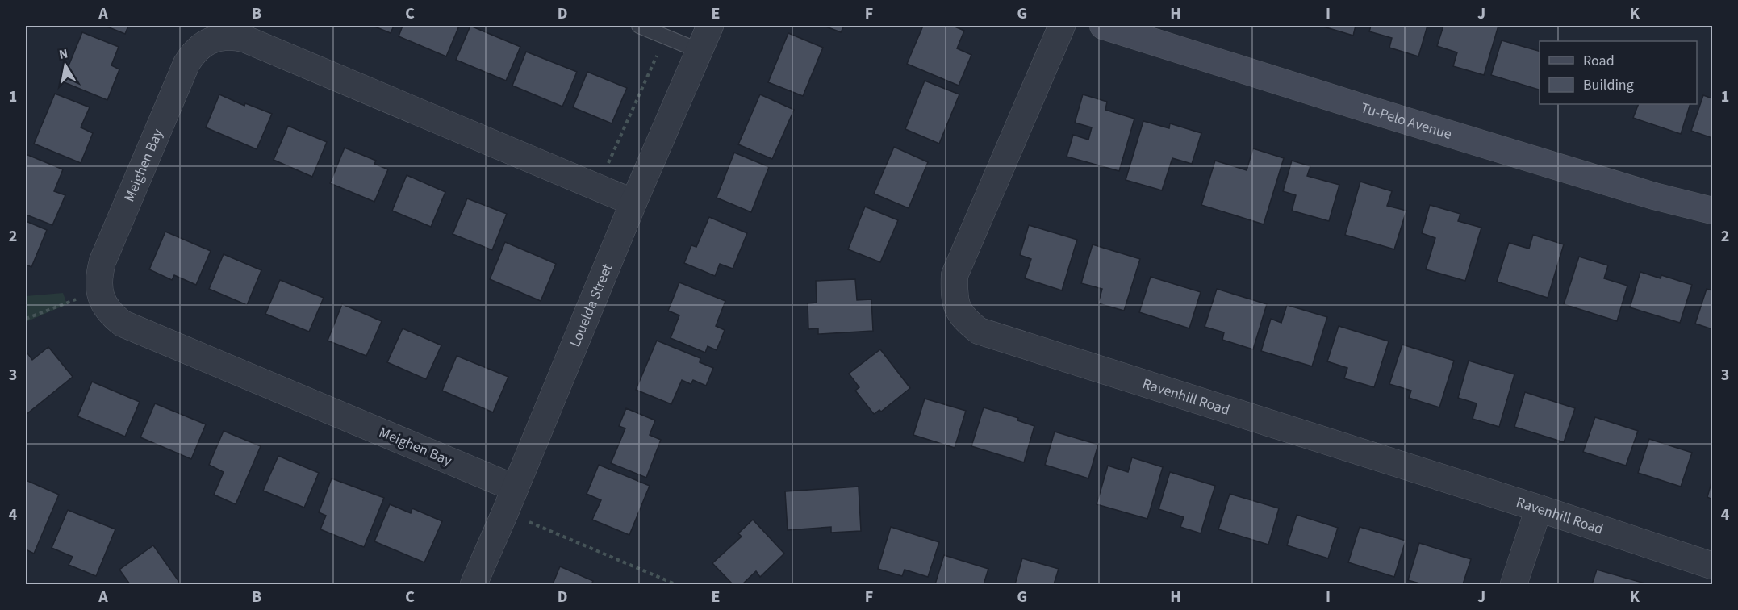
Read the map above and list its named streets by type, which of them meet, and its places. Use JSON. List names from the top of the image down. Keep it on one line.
{"streets":{"street":["Tu-Pelo Avenue","Meighen Bay","Louelda Street","Ravenhill Road"]},"crossings":[["Meighen Bay","Louelda Street"]],"legend":["Road","Building"],"north":"top","grid":{"columns":["A","B","C","D","E","F","G","H","I","J","K"],"rows":["1","2","3","4"]}}
